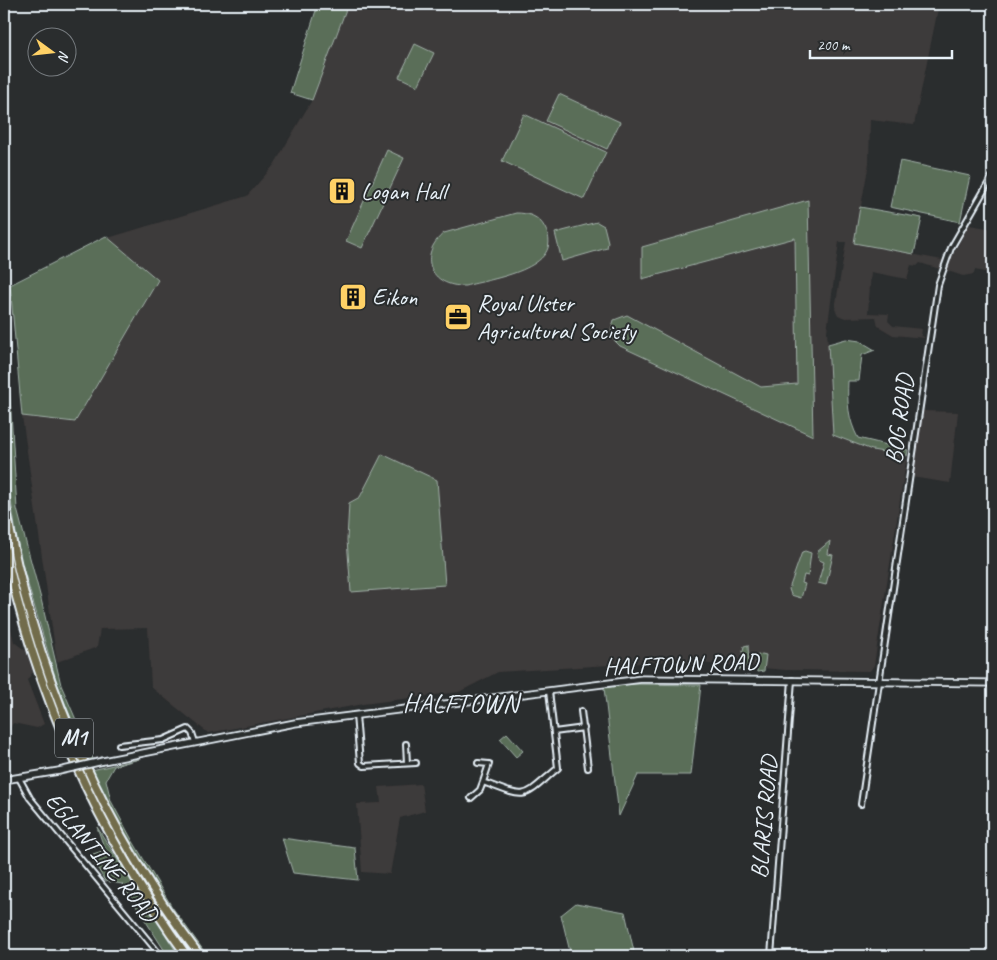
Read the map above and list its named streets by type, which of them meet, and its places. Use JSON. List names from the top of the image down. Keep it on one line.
{"streets":{"highway":["M1"],"street":["BOG ROAD","HALFTOWN ROAD","BLARIS ROAD","EGLANTINE ROAD"]},"crossings":[["BOG ROAD","HALFTOWN ROAD"],["HALFTOWN ROAD","BLARIS ROAD"],["HALFTOWN ROAD","EGLANTINE ROAD"]],"districts":["HALFTOWN"],"places":{"building":["Logan Hall","Eikon"],"office":["Royal Ulster Agricultural Society"]},"scale_bar":"200 m","north":"right"}
